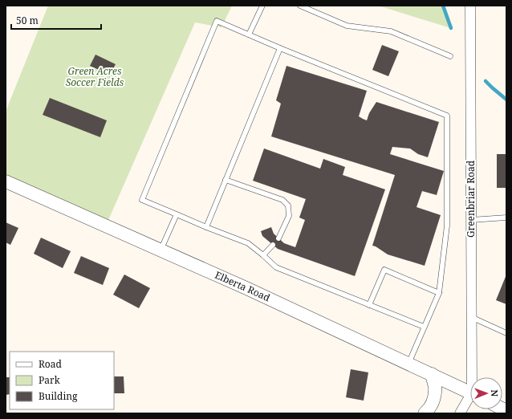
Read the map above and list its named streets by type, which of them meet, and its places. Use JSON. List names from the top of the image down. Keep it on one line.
{"streets":{"street":["Greenbriar Road","Elberta Road"]},"parks":["Green Acres Soccer Fields"],"legend":["Road","Park","Building"],"scale_bar":"50 m","north":"right"}
